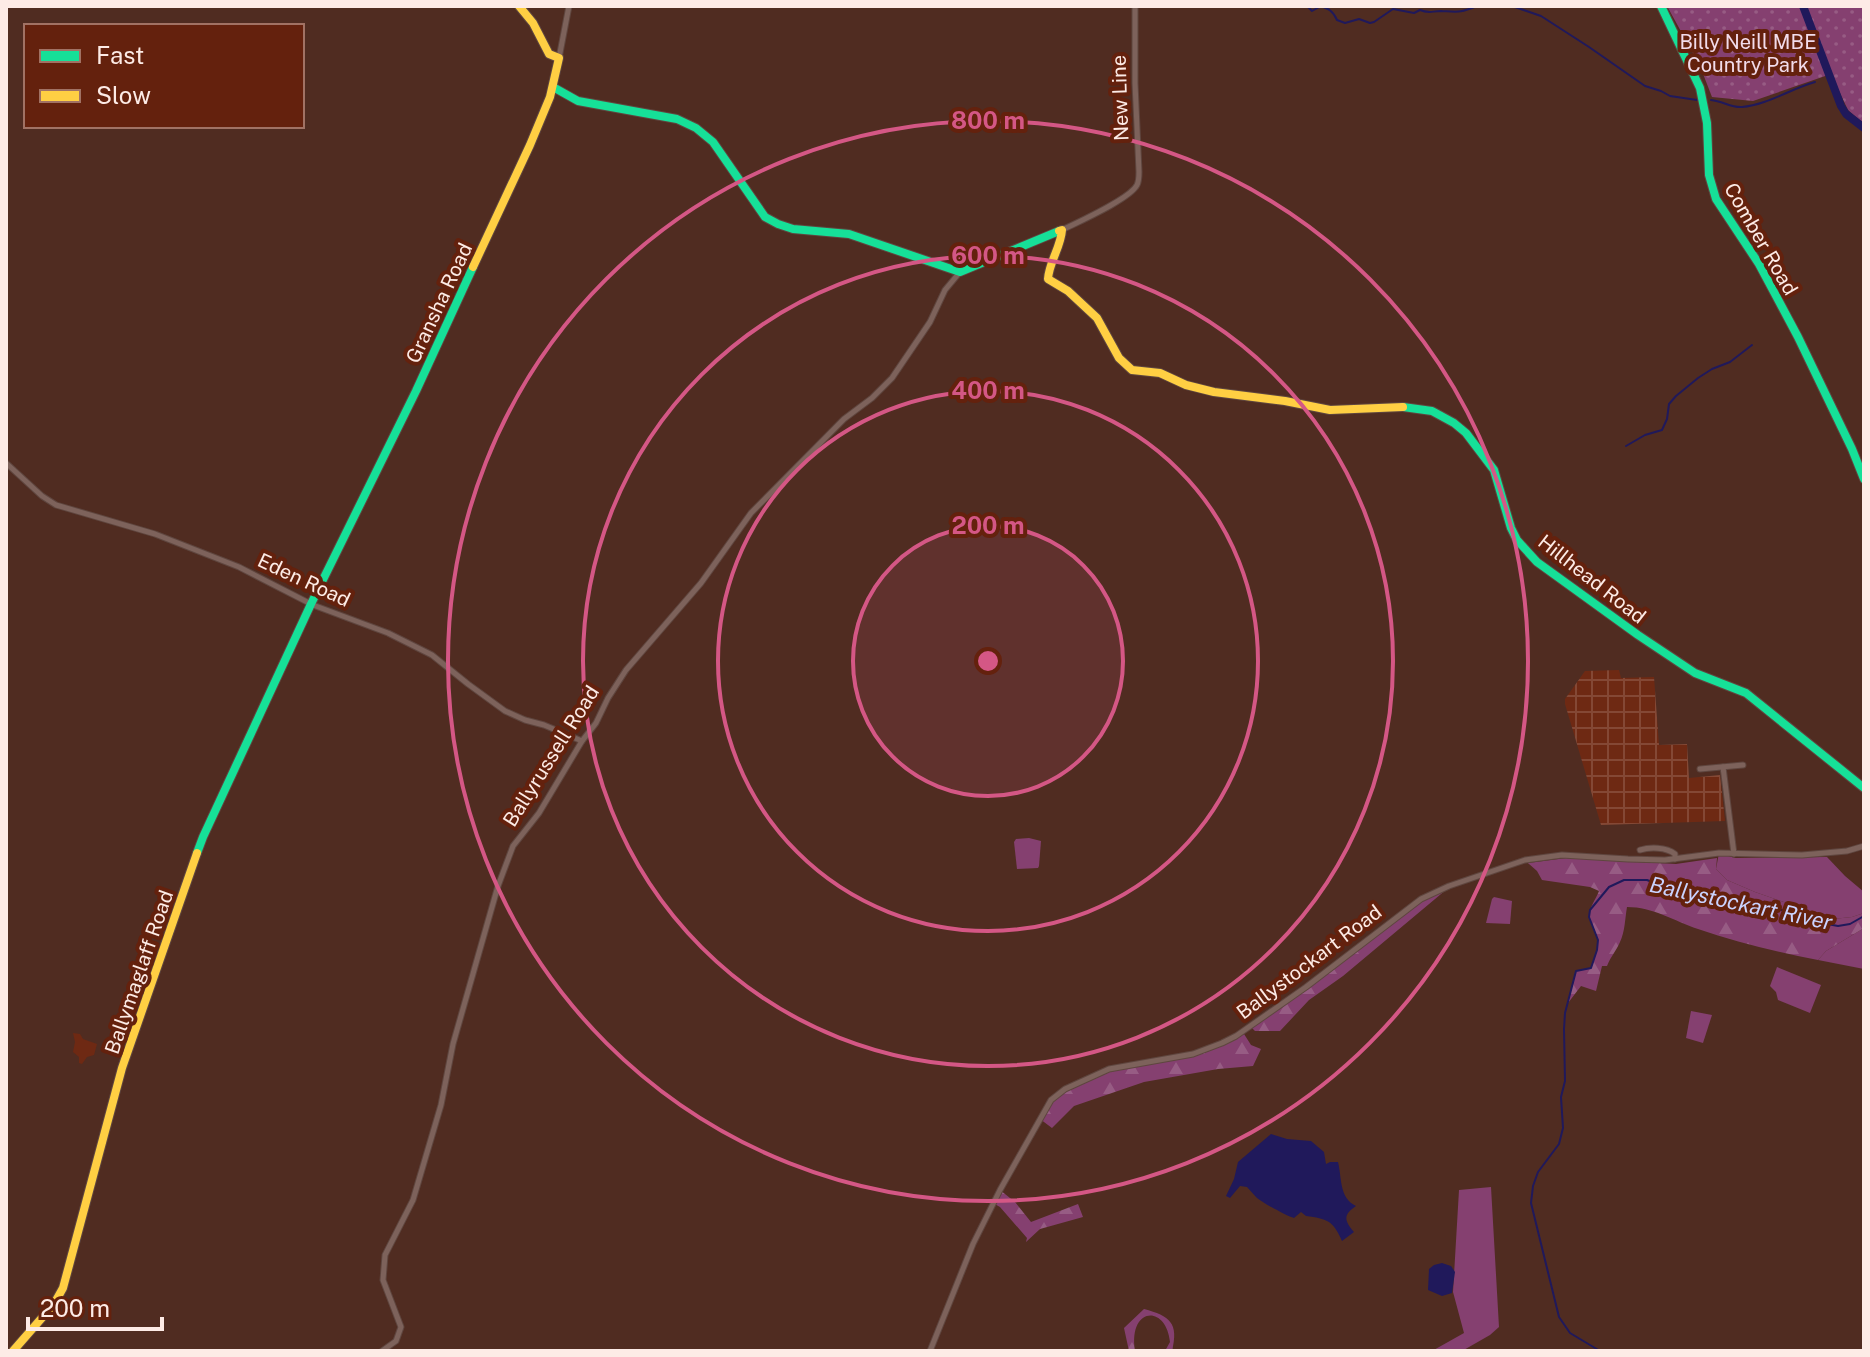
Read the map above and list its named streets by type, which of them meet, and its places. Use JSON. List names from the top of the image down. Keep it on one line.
{"streets":{"main road":["Comber Road","Gransha Road","Hillhead Road","Ballymaglaff Road"],"street":["New Line","Eden Road","Ballyrussell Road","Ballystockart Road"]},"crossings":[["New Line","Hillhead Road"],["Gransha Road","Eden Road"],["Gransha Road","Ballymaglaff Road"],["Eden Road","Ballyrussell Road"],["Eden Road","Ballymaglaff Road"]],"water":["Ballystockart River"],"parks":["Billy Neill MBE Country Park"],"legend":["Fast","Slow"],"scale_bar":"200 m","rings":["800 m","600 m","400 m","200 m"]}
